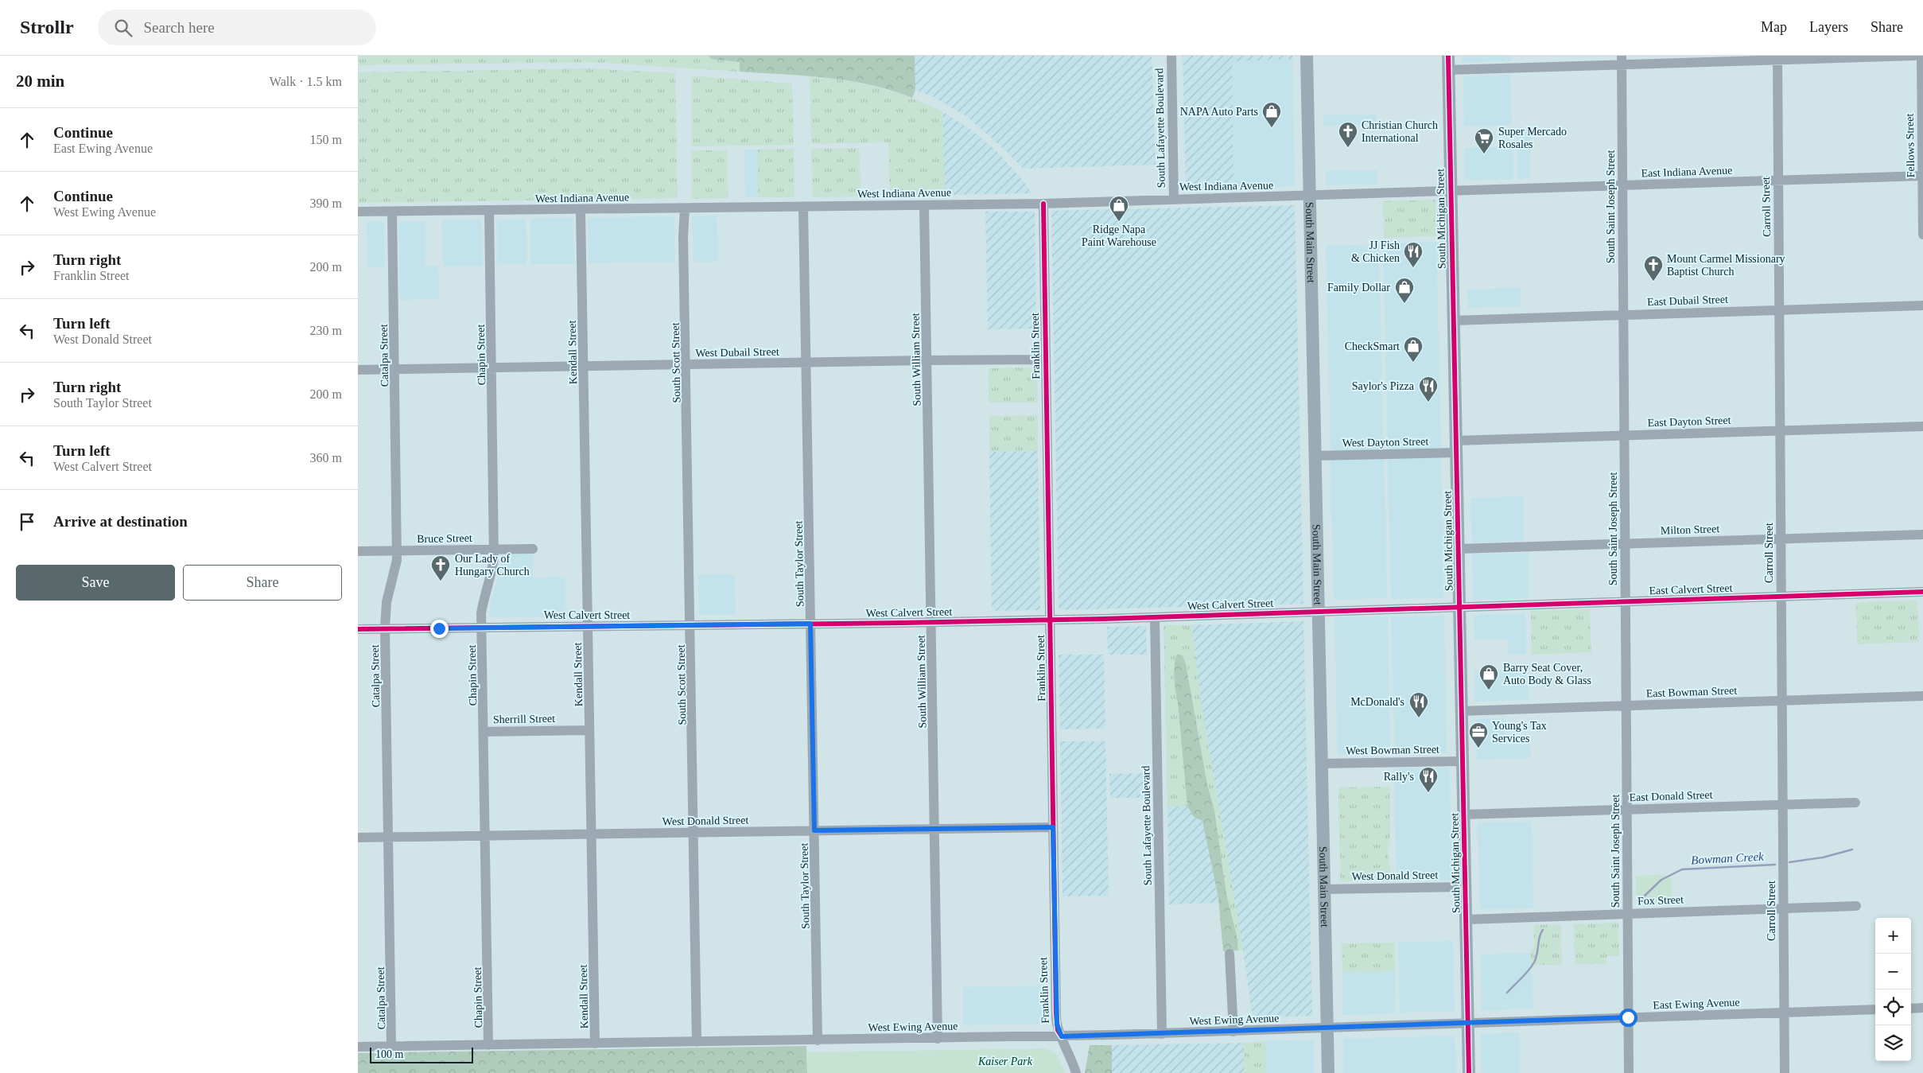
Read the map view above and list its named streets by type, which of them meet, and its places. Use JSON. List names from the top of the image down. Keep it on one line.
{"streets":{"main road":["South Michigan Street","South Main Street"],"street":["South Lafayette Boulevard","Fellows Street","East Indiana Avenue","West Indiana Avenue","South Saint Joseph Street","Carroll Street","East Dubail Street","Franklin Street","Kendall Street","West Dubail Street","Chapin Street","Catalpa Street","South William Street","South Scott Street","East Dayton Street","West Dayton Street","Milton Street","Bruce Street","South Taylor Street","East Calvert Street","West Calvert Street","East Bowman Street","Sherrill Street","West Bowman Street","East Donald Street","West Donald Street","Fox Street","East Ewing Avenue","West Ewing Avenue"]},"crossings":[["South Lafayette Boulevard","West Indiana Avenue"],["South Lafayette Boulevard","West Calvert Street"],["South Lafayette Boulevard","West Ewing Avenue"],["Fellows Street","East Indiana Avenue"],["East Indiana Avenue","West Indiana Avenue"],["East Indiana Avenue","South Saint Joseph Street"],["East Indiana Avenue","Carroll Street"],["East Indiana Avenue","South Michigan Street"],["West Indiana Avenue","South Michigan Street"],["West Indiana Avenue","South Main Street"],["West Indiana Avenue","Franklin Street"],["West Indiana Avenue","Kendall Street"],["West Indiana Avenue","Chapin Street"],["West Indiana Avenue","Catalpa Street"],["West Indiana Avenue","South William Street"],["West Indiana Avenue","South Scott Street"],["West Indiana Avenue","South Taylor Street"],["South Saint Joseph Street","East Dubail Street"],["South Saint Joseph Street","East Dayton Street"],["South Saint Joseph Street","Milton Street"],["South Saint Joseph Street","East Calvert Street"],["South Saint Joseph Street","East Bowman Street"],["South Saint Joseph Street","East Donald Street"],["South Saint Joseph Street","Fox Street"],["South Saint Joseph Street","East Ewing Avenue"],["Carroll Street","East Dubail Street"],["Carroll Street","East Dayton Street"],["Carroll Street","Milton Street"],["Carroll Street","East Calvert Street"],["Carroll Street","East Bowman Street"],["Carroll Street","East Donald Street"],["Carroll Street","Fox Street"],["Carroll Street","East Ewing Avenue"],["South Michigan Street","East Dubail Street"],["South Michigan Street","East Dayton Street"],["South Michigan Street","West Dayton Street"],["South Michigan Street","Milton Street"],["South Michigan Street","East Calvert Street"],["South Michigan Street","West Calvert Street"],["South Michigan Street","East Bowman Street"],["South Michigan Street","West Bowman Street"],["South Michigan Street","East Donald Street"],["South Michigan Street","West Donald Street"],["South Michigan Street","Fox Street"],["South Michigan Street","East Ewing Avenue"],["South Michigan Street","West Ewing Avenue"],["South Main Street","West Dayton Street"],["South Main Street","West Calvert Street"],["South Main Street","West Bowman Street"],["South Main Street","West Donald Street"],["South Main Street","West Ewing Avenue"],["Franklin Street","West Dubail Street"],["Franklin Street","West Calvert Street"],["Franklin Street","West Donald Street"],["Franklin Street","West Ewing Avenue"],["Kendall Street","West Dubail Street"],["Kendall Street","West Calvert Street"],["Kendall Street","Sherrill Street"],["Kendall Street","West Donald Street"],["Kendall Street","West Ewing Avenue"],["West Dubail Street","Chapin Street"],["West Dubail Street","Catalpa Street"],["West Dubail Street","South William Street"],["West Dubail Street","South Scott Street"],["West Dubail Street","South Taylor Street"],["Chapin Street","Bruce Street"],["Chapin Street","West Calvert Street"],["Chapin Street","Sherrill Street"],["Chapin Street","West Donald Street"],["Chapin Street","West Ewing Avenue"],["Catalpa Street","Bruce Street"],["Catalpa Street","West Calvert Street"],["Catalpa Street","West Donald Street"],["Catalpa Street","West Ewing Avenue"],["South William Street","West Calvert Street"],["South William Street","West Donald Street"],["South William Street","West Ewing Avenue"],["South Scott Street","West Calvert Street"],["South Scott Street","West Donald Street"],["South Scott Street","West Ewing Avenue"],["East Dayton Street","West Dayton Street"],["South Taylor Street","West Calvert Street"],["South Taylor Street","West Donald Street"],["South Taylor Street","West Ewing Avenue"],["East Calvert Street","West Calvert Street"],["East Ewing Avenue","West Ewing Avenue"]],"water":["Bowman Creek"],"parks":["Kaiser Park"],"places":{"shop":["NAPA Auto Parts","Ridge Napa Paint Warehouse","Family Dollar","CheckSmart","Barry Seat Cover, Auto Body & Glass"],"church":["Christian Church International","Mount Carmel Missionary Baptist Church","Our Lady of Hungary Church"],"supermarket":["Super Mercado Rosales"],"restaurant":["JJ Fish & Chicken","Saylor's Pizza","McDonald's","Rally's"],"office":["Young's Tax Services"]},"scale_bar":"100 m","page":{"header":"Strollr","search":"Search here","nav":["Map","Layers","Share"],"heading":["20 min","Walk · 1.5 km"],"list":[["Continue","East Ewing Avenue","150 m"],["Continue","West Ewing Avenue","390 m"],["Turn right","Franklin Street","200 m"],["Turn left","West Donald Street","230 m"],["Turn right","South Taylor Street","200 m"],["Turn left","West Calvert Street","360 m"],"Arrive at destination"],"buttons":["Save","Share"],"map_buttons":["+","−"],"scale":"100 m"}}
